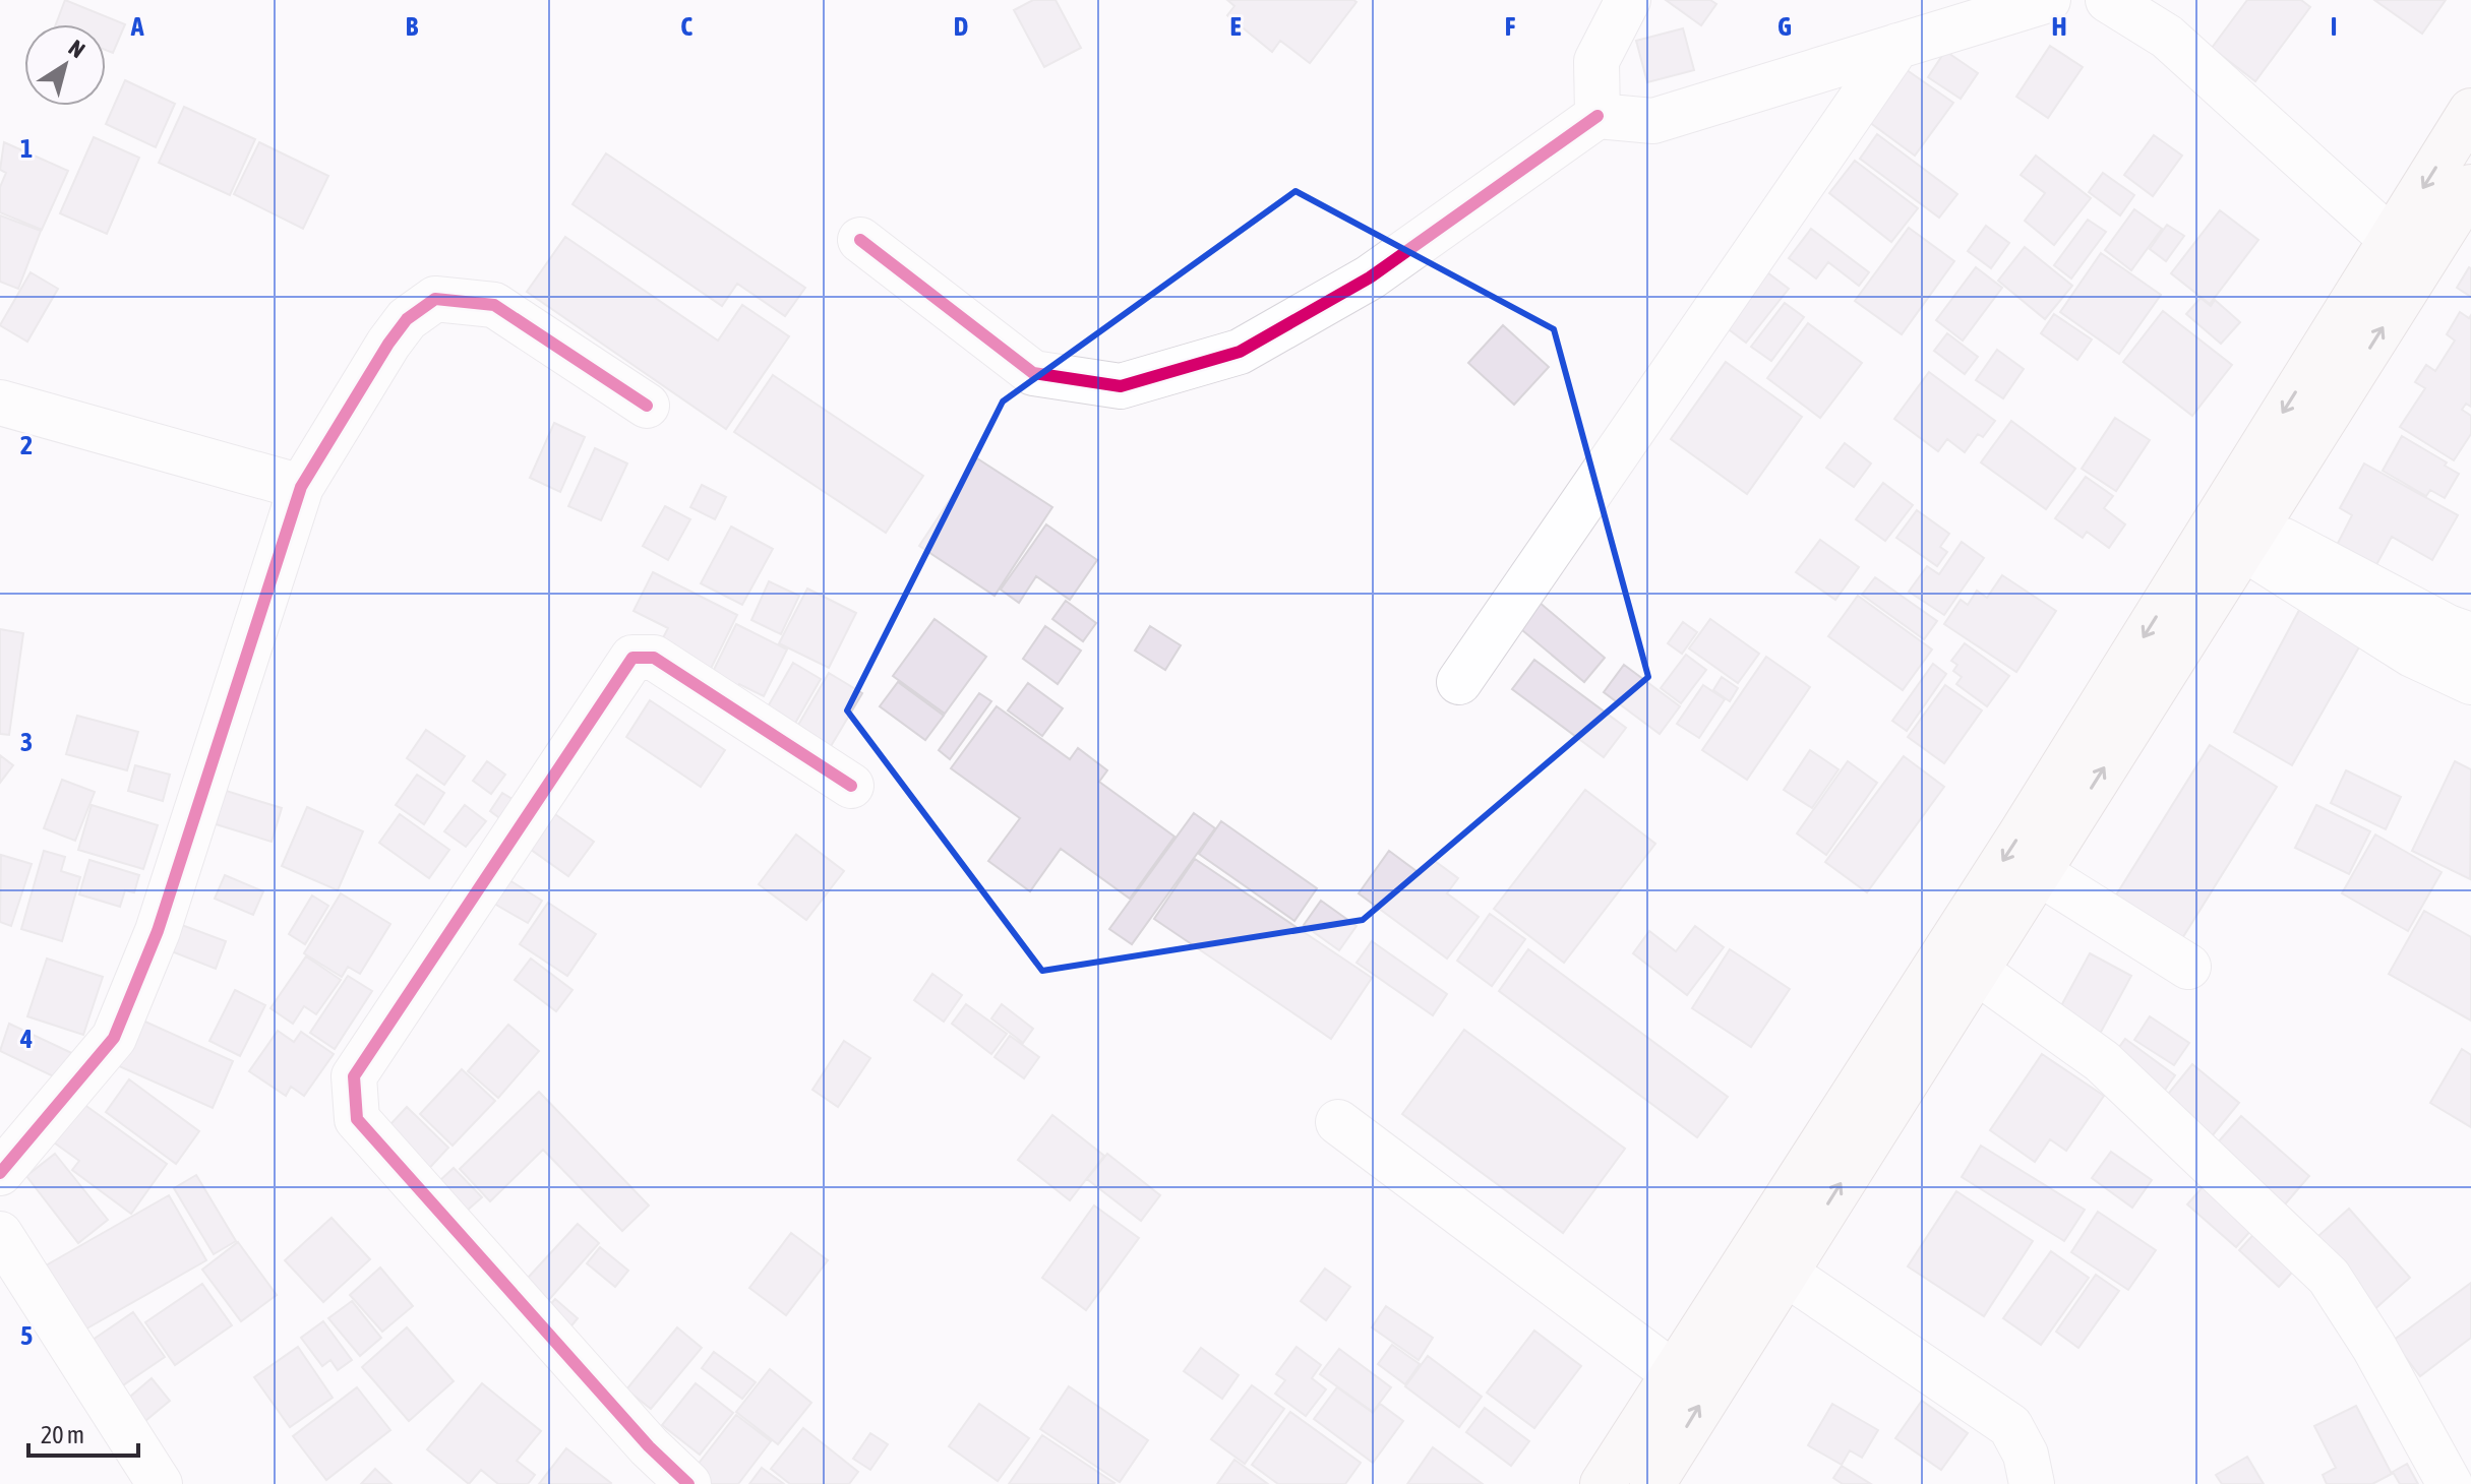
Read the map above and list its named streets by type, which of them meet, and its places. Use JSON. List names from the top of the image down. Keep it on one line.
{"scale_bar":"20 m","north":"top right","grid":{"columns":["A","B","C","D","E","F","G","H","I"],"rows":["1","2","3","4","5"]}}
